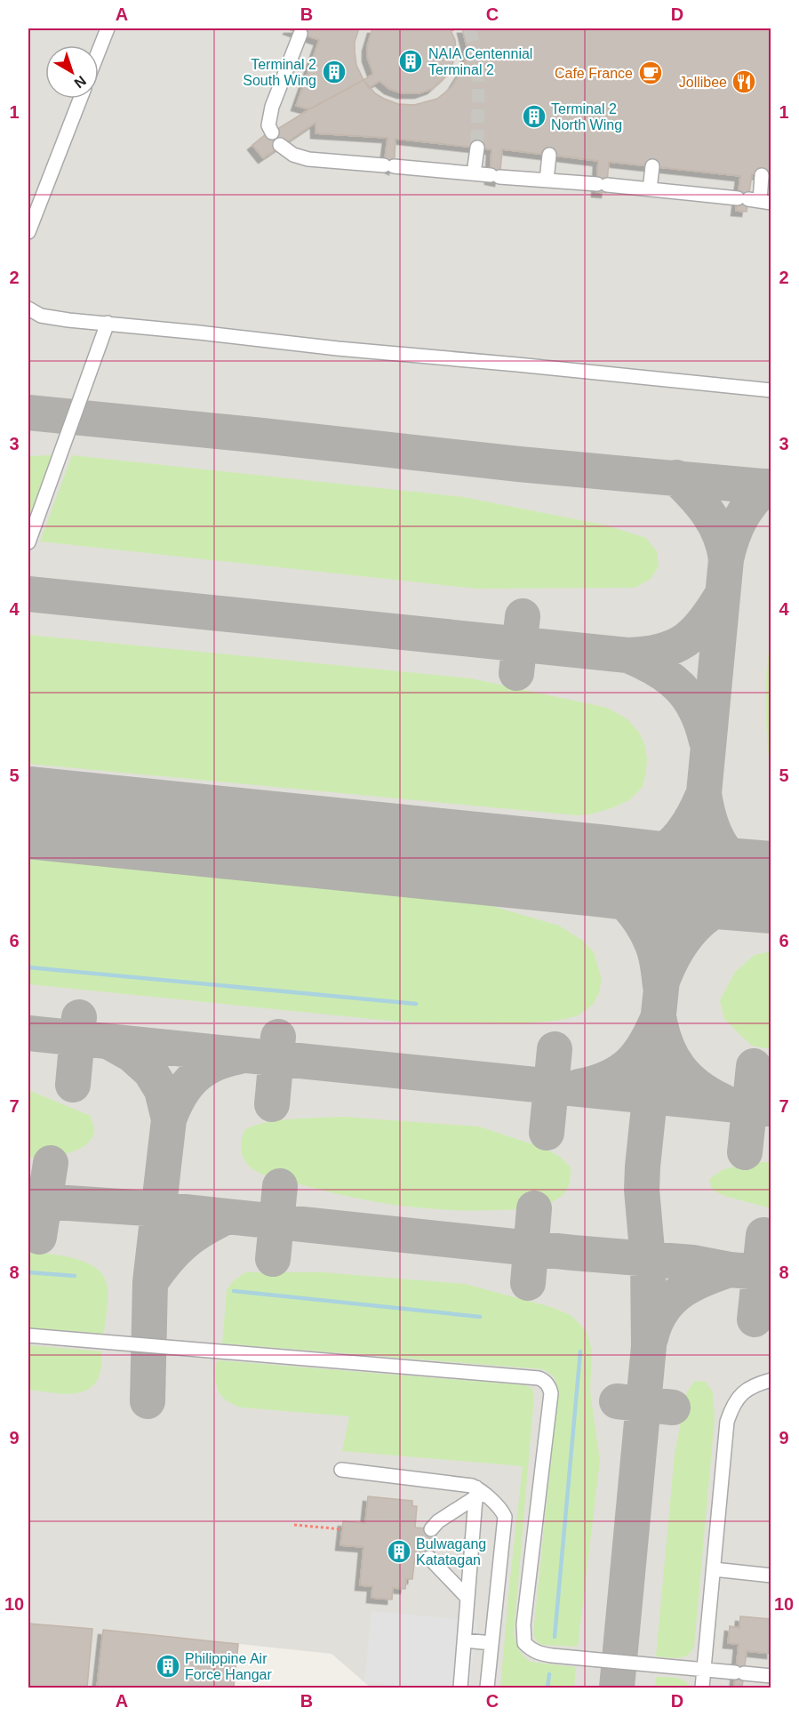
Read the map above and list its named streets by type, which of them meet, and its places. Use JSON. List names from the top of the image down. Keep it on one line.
{"places":{"building":["NAIA Centennial Terminal 2","Terminal 2 South Wing","Terminal 2 North Wing","Bulwagang Katatagan","Philippine Air Force Hangar"],"cafe":["Cafe France"],"restaurant":["Jollibee"]},"north":"bottom right","grid":{"columns":["A","B","C","D"],"rows":["1","2","3","4","5","6","7","8","9","10"]}}
